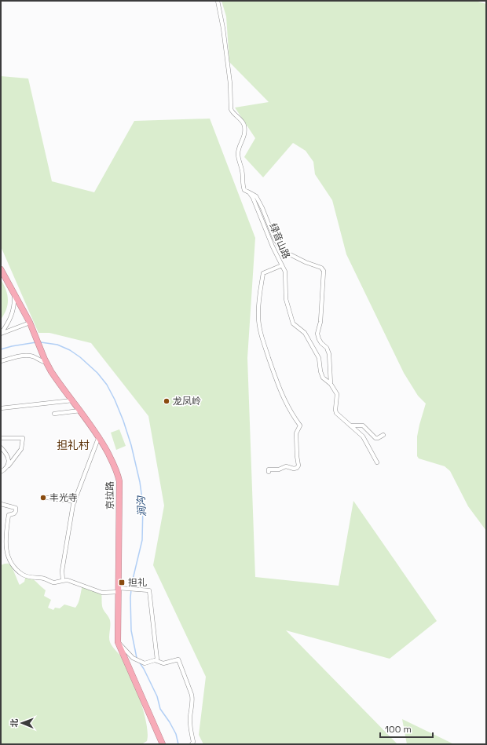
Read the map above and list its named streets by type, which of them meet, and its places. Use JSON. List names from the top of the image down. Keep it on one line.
{"streets":{"highway":["京拉路"],"street":["绿音山路"]},"districts":["担礼村"],"water":["涧沟"],"places":{"other":["龙凤岭","丰光寺"],"transit":["担礼"]},"scale_bar":"100 m","north":"left"}
